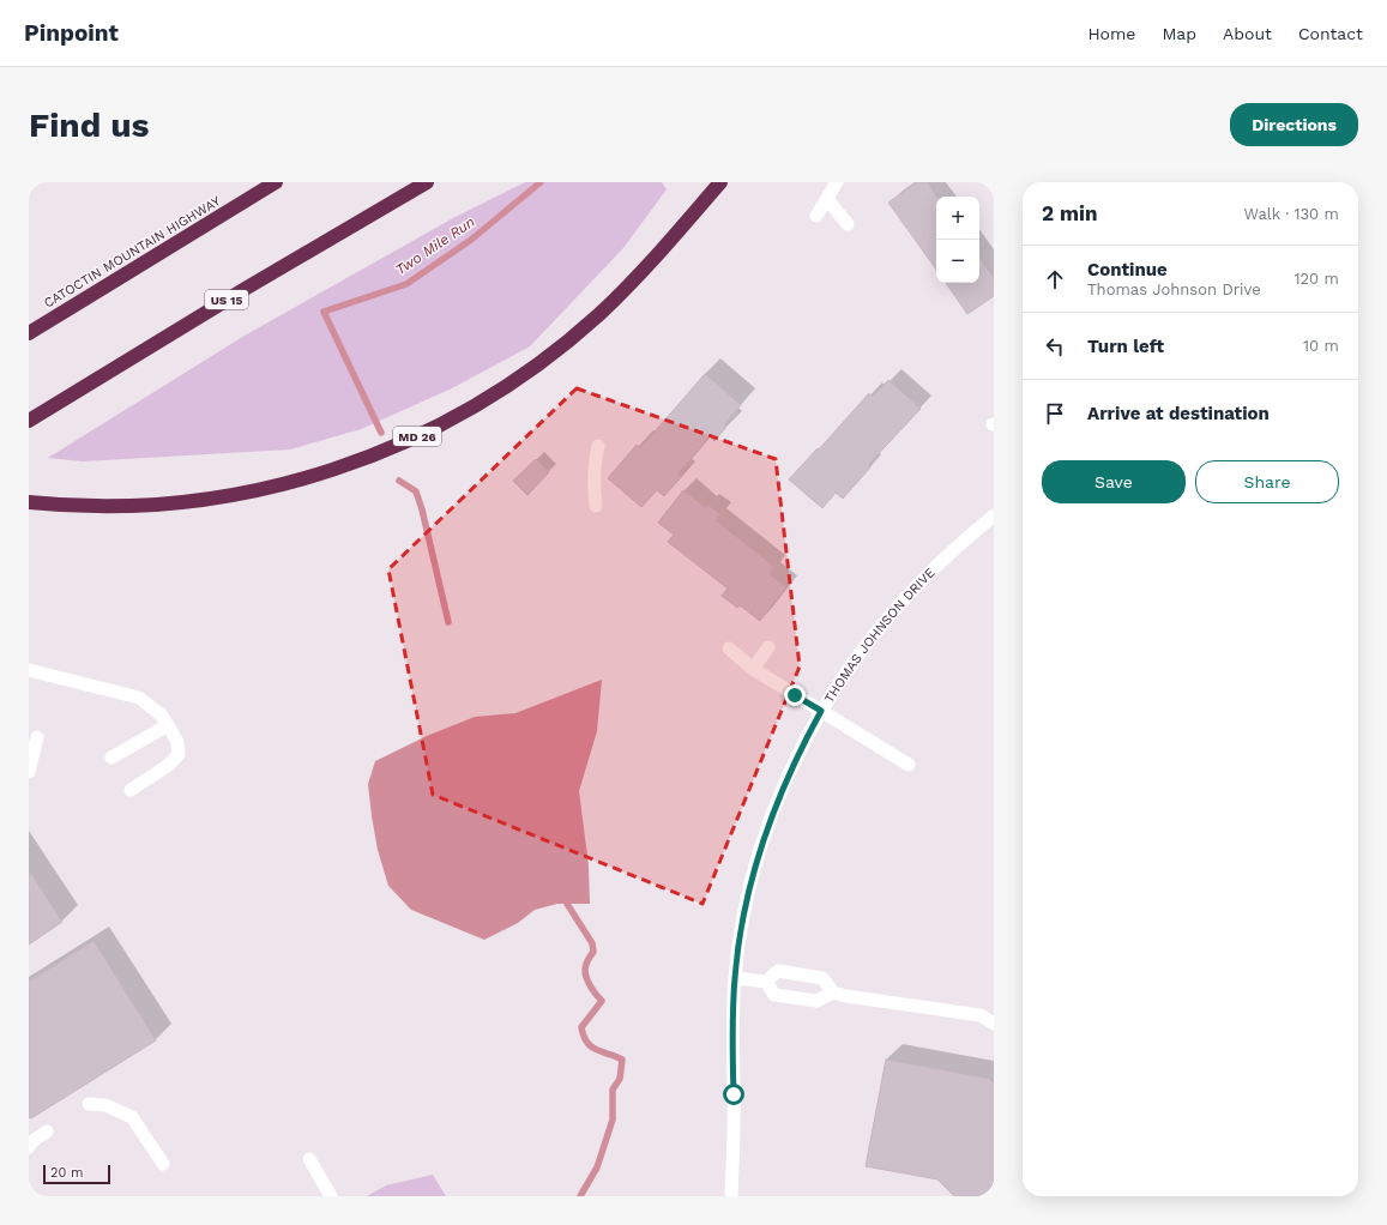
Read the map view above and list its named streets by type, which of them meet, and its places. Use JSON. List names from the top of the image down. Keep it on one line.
{"streets":{"highway":["CATOCTIN MOUNTAIN HIGHWAY","US 15","MD 26"],"street":["THOMAS JOHNSON DRIVE"]},"water":["Two Mile Run"],"scale_bar":"20 m","page":{"header":"Pinpoint","nav":["Home","Map","About","Contact"],"buttons":["Directions",["Save","Share"]],"title":"Find us","heading":["2 min","Walk · 130 m"],"map_buttons":["+","−"],"list":[["Continue","Thomas Johnson Drive","120 m"],["Turn left","10 m"],"Arrive at destination"],"scale":"20 m"}}
